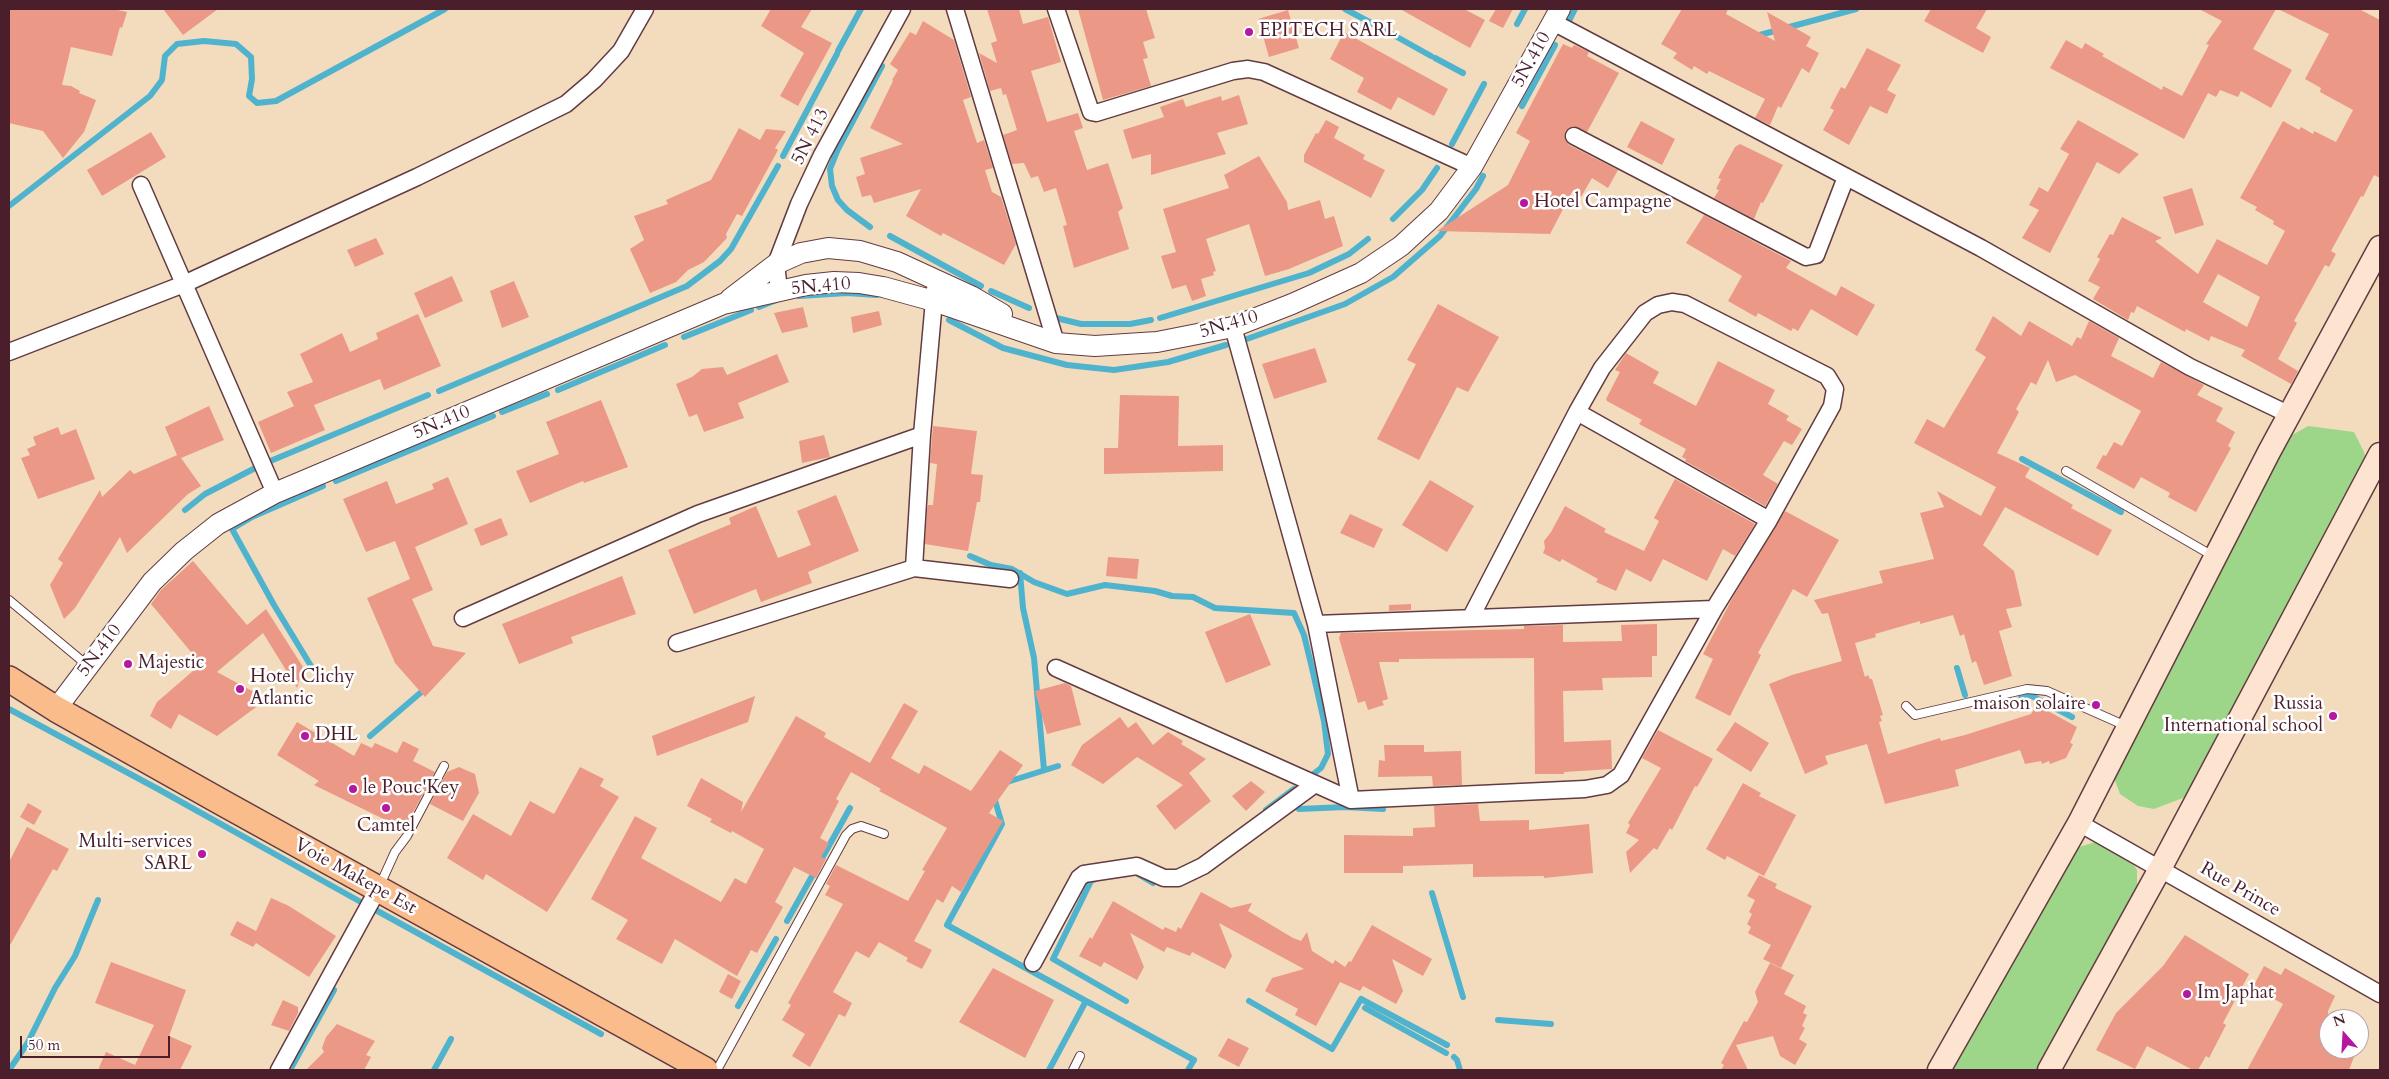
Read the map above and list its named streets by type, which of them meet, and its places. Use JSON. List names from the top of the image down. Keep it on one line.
{"streets":{"main road":["Voie Makepe Est"],"street":["5N.410","5N 413","Rue Prince"]},"crossings":[["5N.410","5N 413"],["5N.410","Voie Makepe Est"]],"places":["EPITECH SARL","Hotel Campagne","Majestic","Hotel Clichy Atlantic","maison solaire","Russia International school","DHL","le Pouc'Key","Camtel","Multi-services SARL","Im Japhat"],"scale_bar":"50 m","north":"top"}
